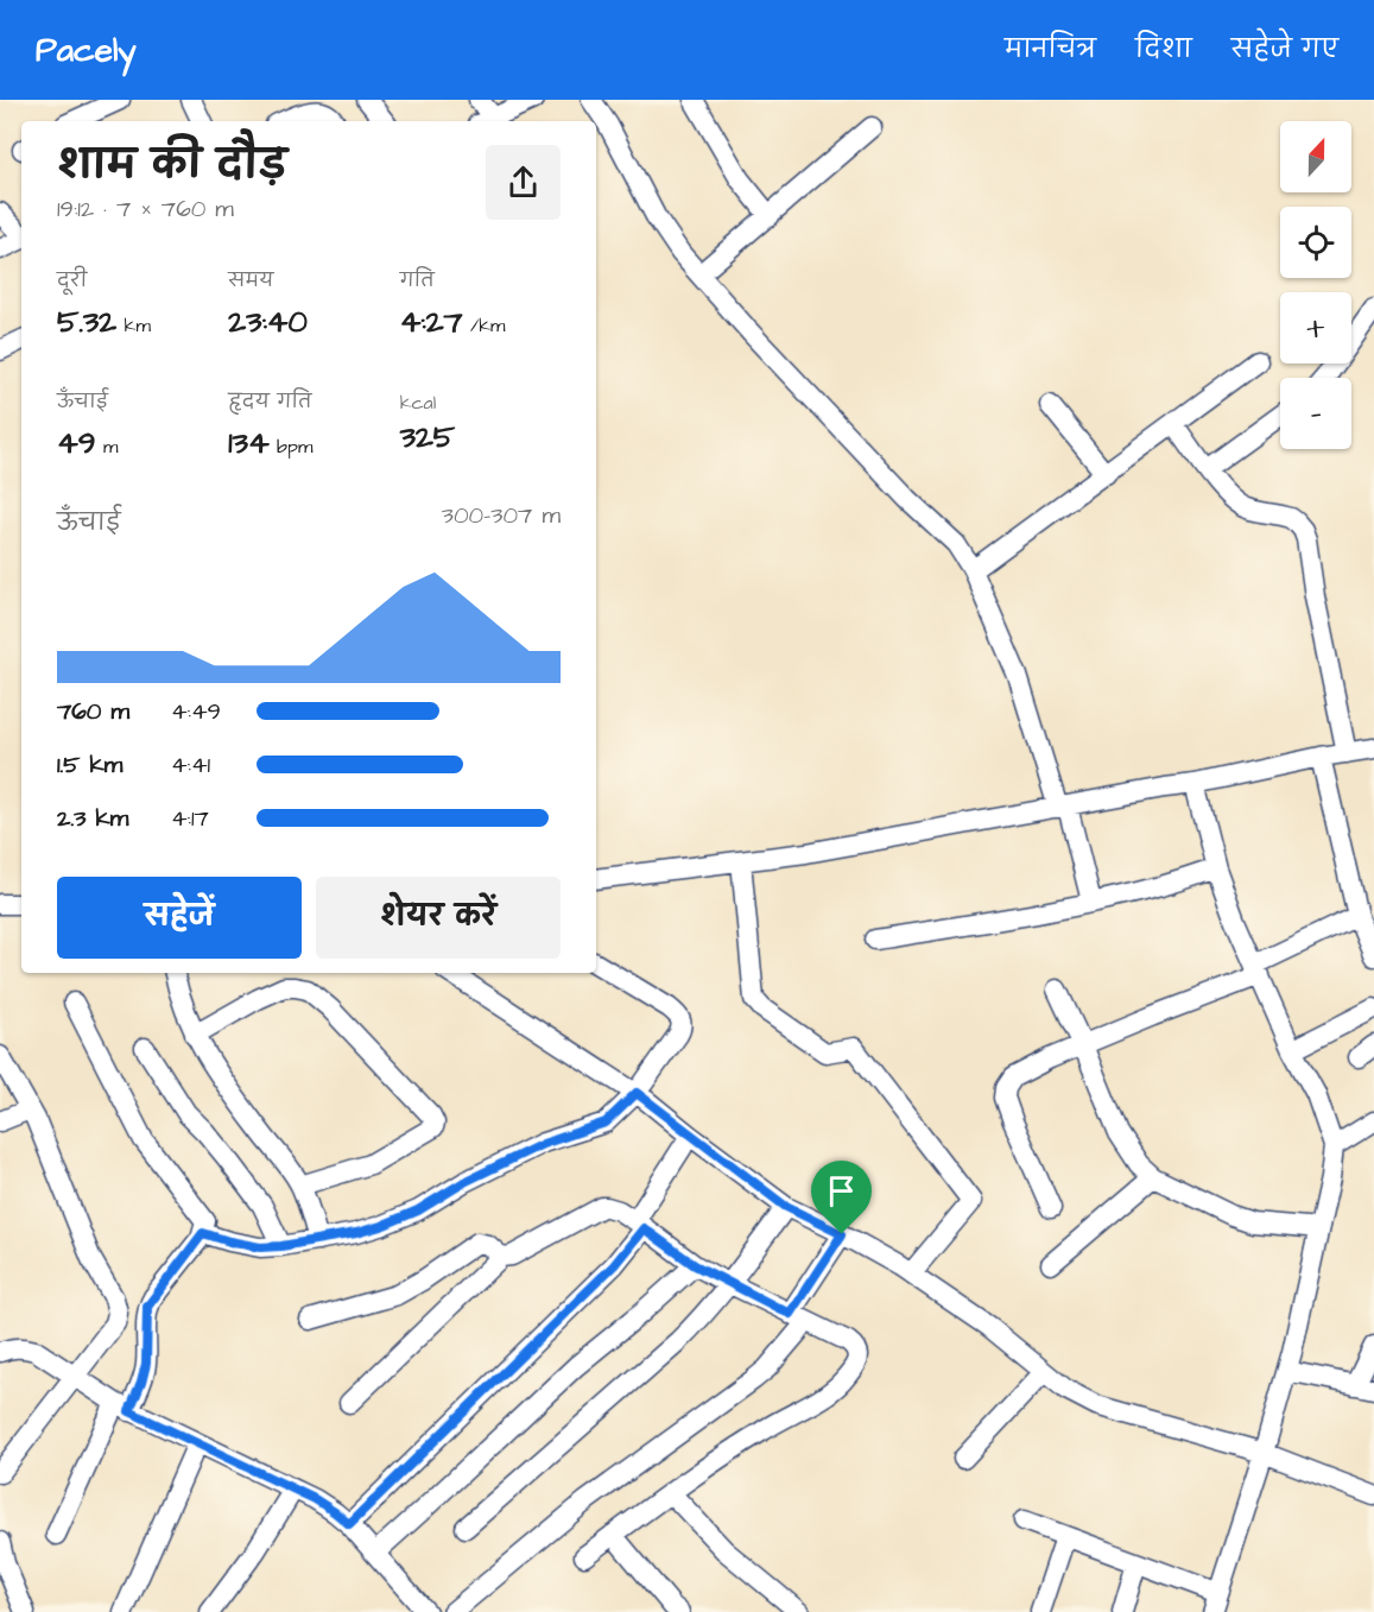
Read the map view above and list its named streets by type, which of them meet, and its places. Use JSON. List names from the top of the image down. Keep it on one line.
{"north":"top","page":{"header":"Pacely","nav":["मानचित्र","दिशा","सहेजे गए"],"map_buttons":["+","−"],"heading":["शाम की दौड़","19:12 · 7 × 760 m"],"stats":[["दूरी","5.32 km"],["समय","23:40"],["गति","4:27 /km"],["ऊँचाई","49 m"],["हृदय गति","134 bpm"],["kcal","325"]],"chart":["ऊँचाई","300–307 m"],"list":[{"name":"760 m","note":"4:49"},{"name":"1.5 km","note":"4:41"},{"name":"2.3 km","note":"4:17"}],"buttons":["सहेजें","शेयर करें"]}}
